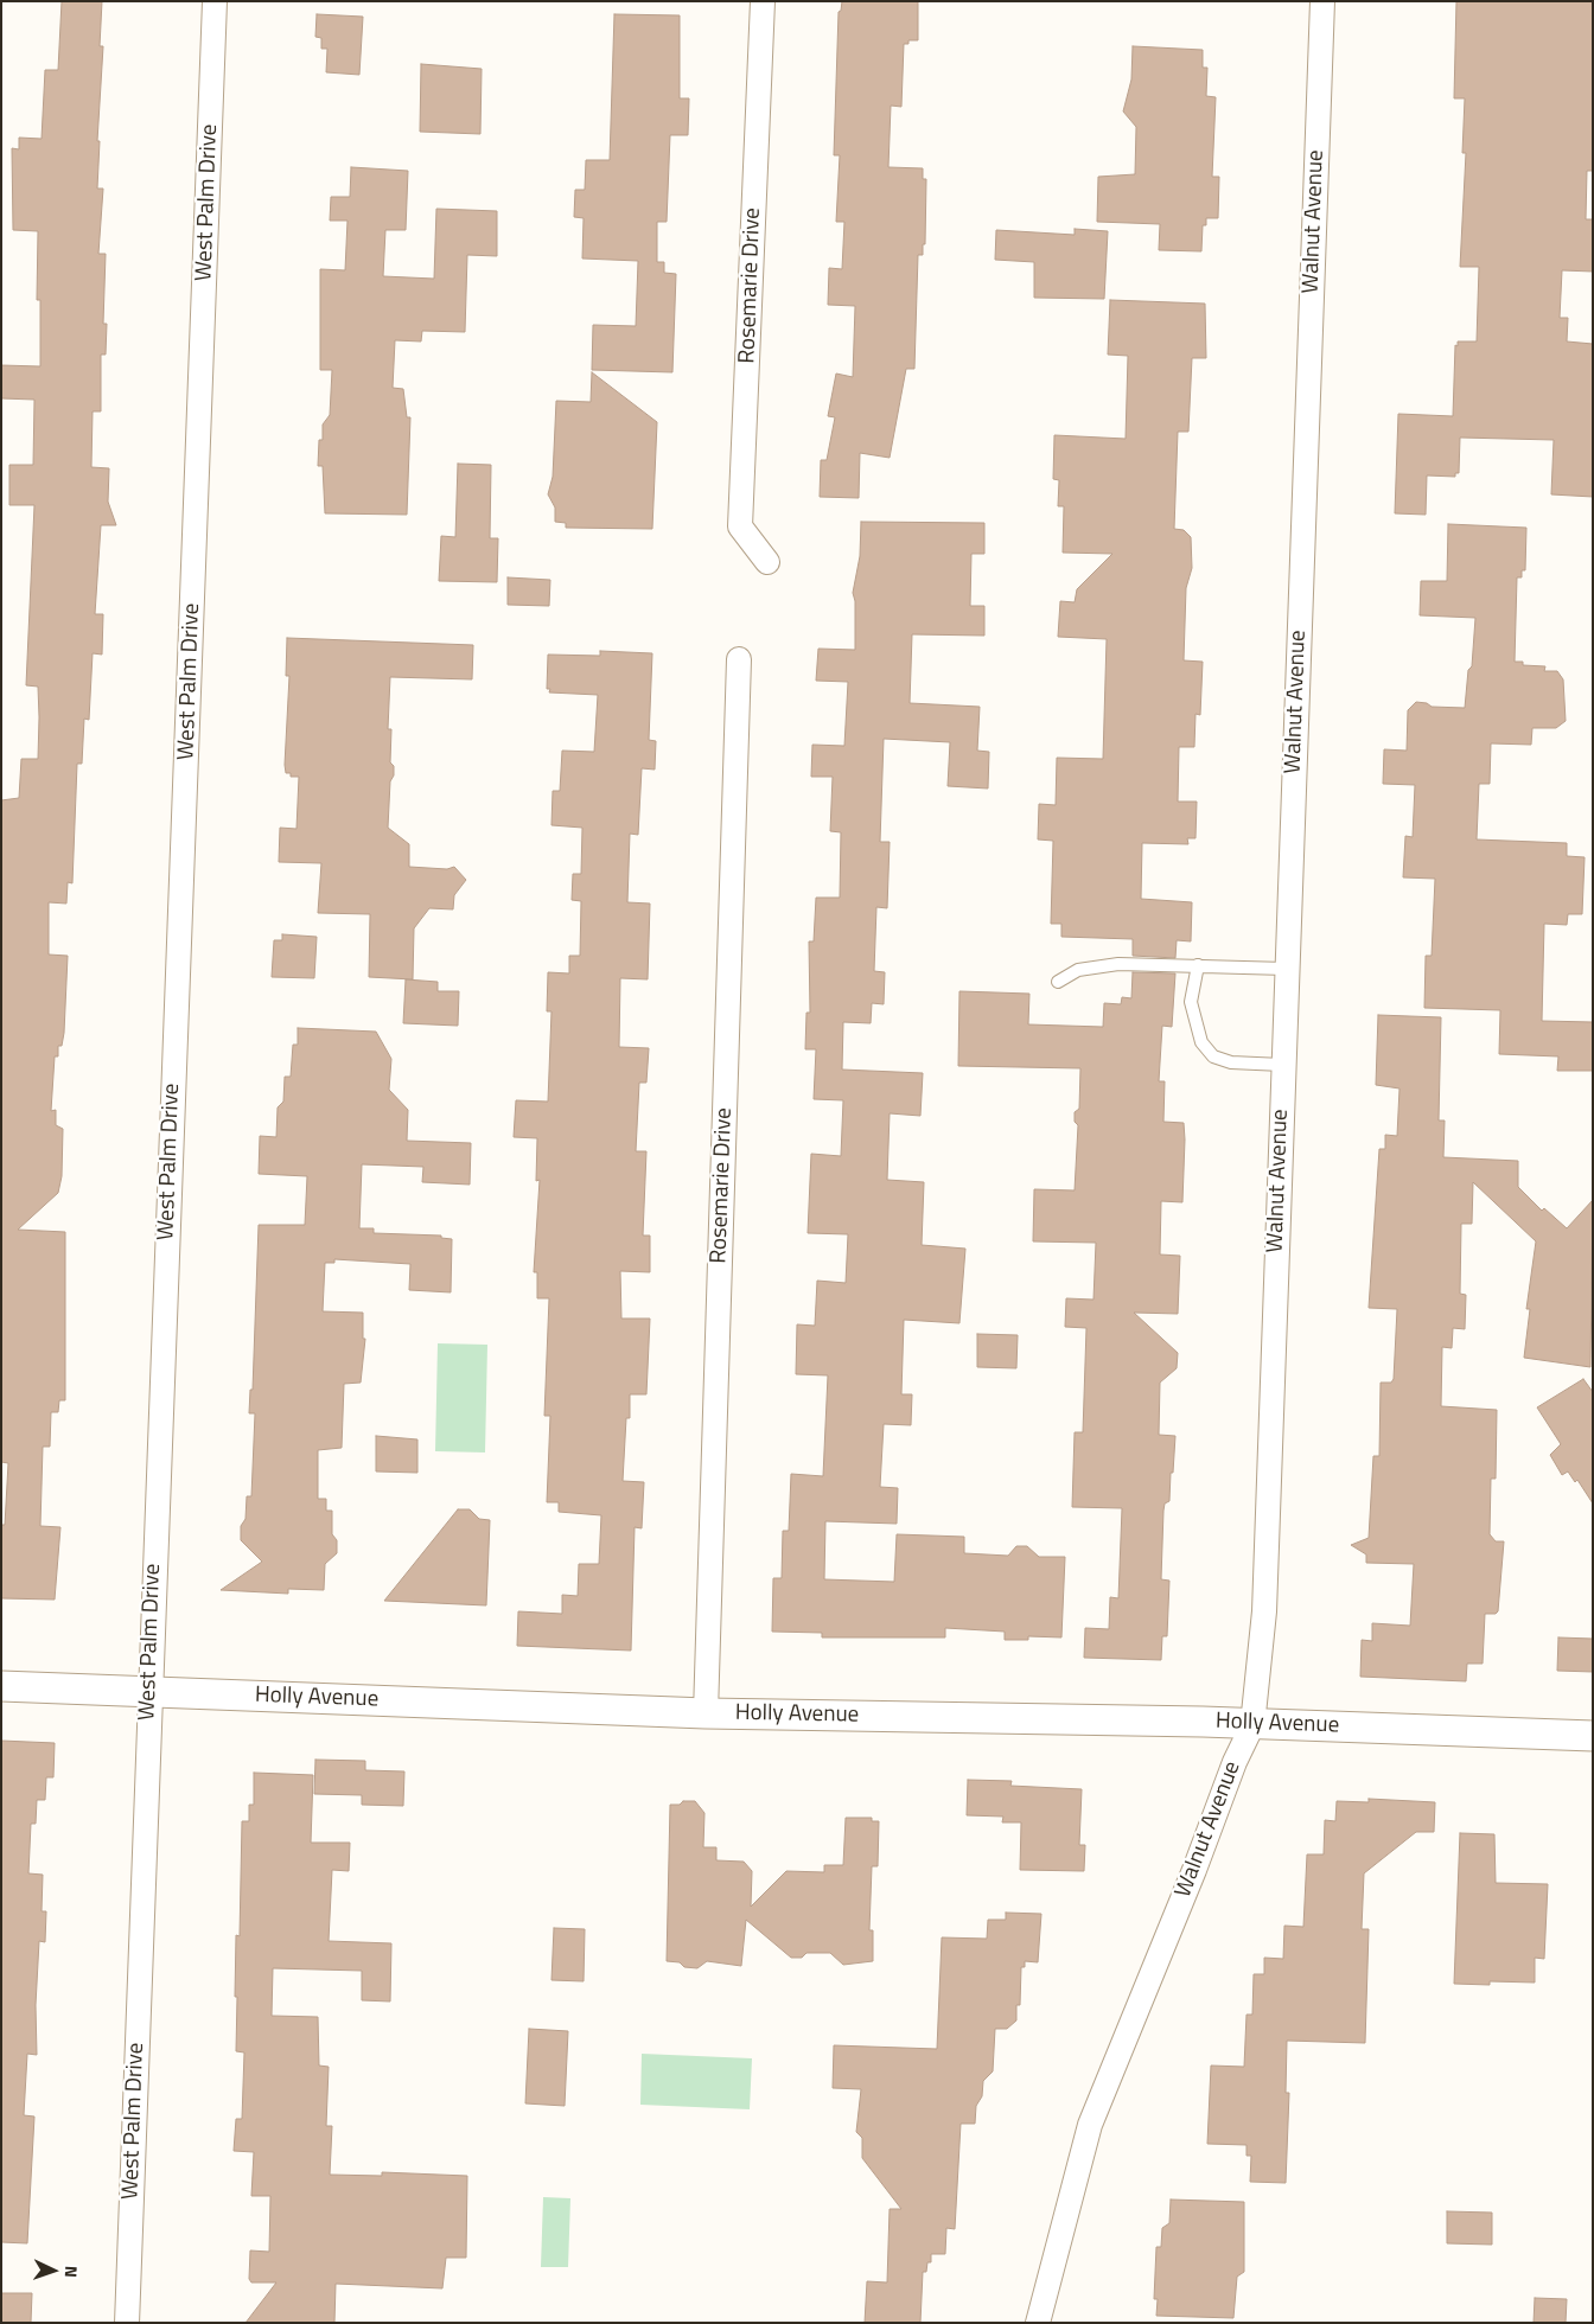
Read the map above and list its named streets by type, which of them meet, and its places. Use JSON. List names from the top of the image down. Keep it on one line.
{"streets":{"street":["West Palm Drive","Walnut Avenue","Rosemarie Drive","Holly Avenue"]},"crossings":[["West Palm Drive","Holly Avenue"],["Walnut Avenue","Holly Avenue"],["Rosemarie Drive","Holly Avenue"]],"north":"right"}
